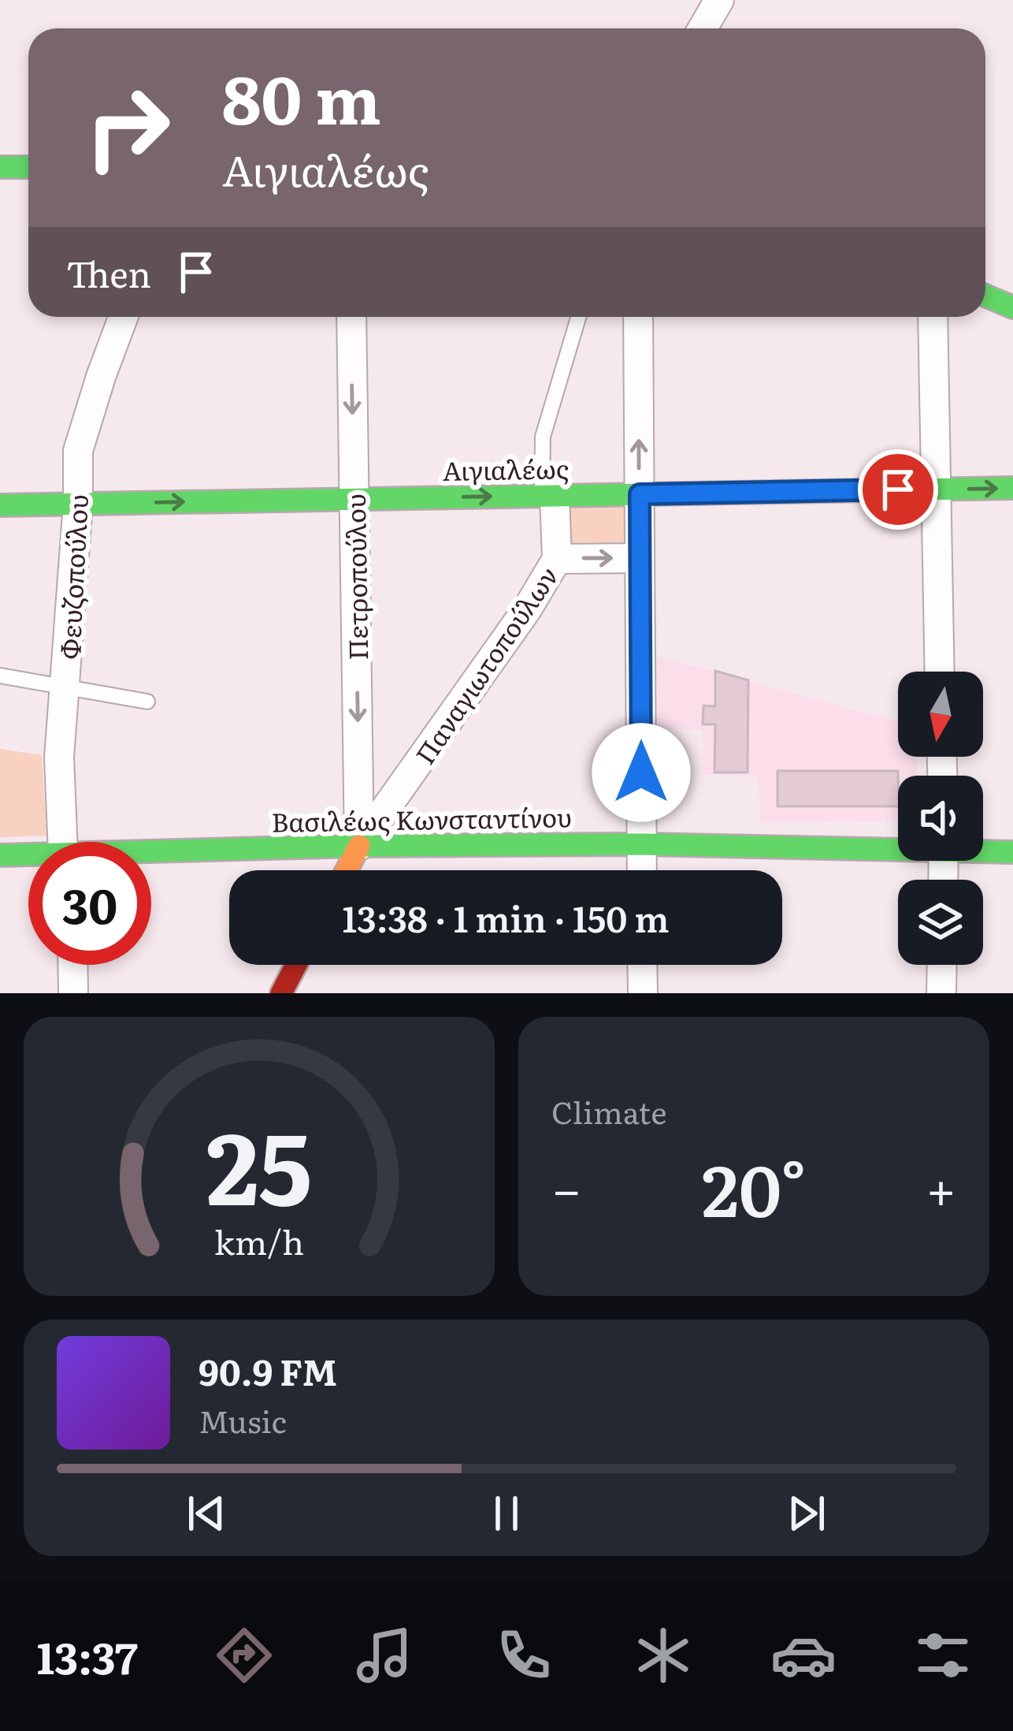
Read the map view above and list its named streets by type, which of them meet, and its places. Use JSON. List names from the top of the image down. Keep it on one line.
{"streets":{"street":["Αιγιαλέως","Φευζοπούλου","Πετροπούλου","Παναγιωτοπούλων","Βασιλέως Κωνσταντίνου"]},"crossings":[["Αιγιαλέως","Φευζοπούλου"],["Αιγιαλέως","Πετροπούλου"],["Πετροπούλου","Παναγιωτοπούλων"],["Πετροπούλου","Βασιλέως Κωνσταντίνου"],["Παναγιωτοπούλων","Βασιλέως Κωνσταντίνου"]],"one_way":["Αιγιαλέως","Πετροπούλου"],"north":"bottom","page":{"turn":["80 m","Αιγιαλέως"],"then":"Then","limit":"30","trip":"13:38 · 1 min · 150 m","tile":"Climate","heat":["−","20°","+"],"song":["90.9 FM","Music"],"tabs":"13:37","gauge":["25","km/h"]}}
